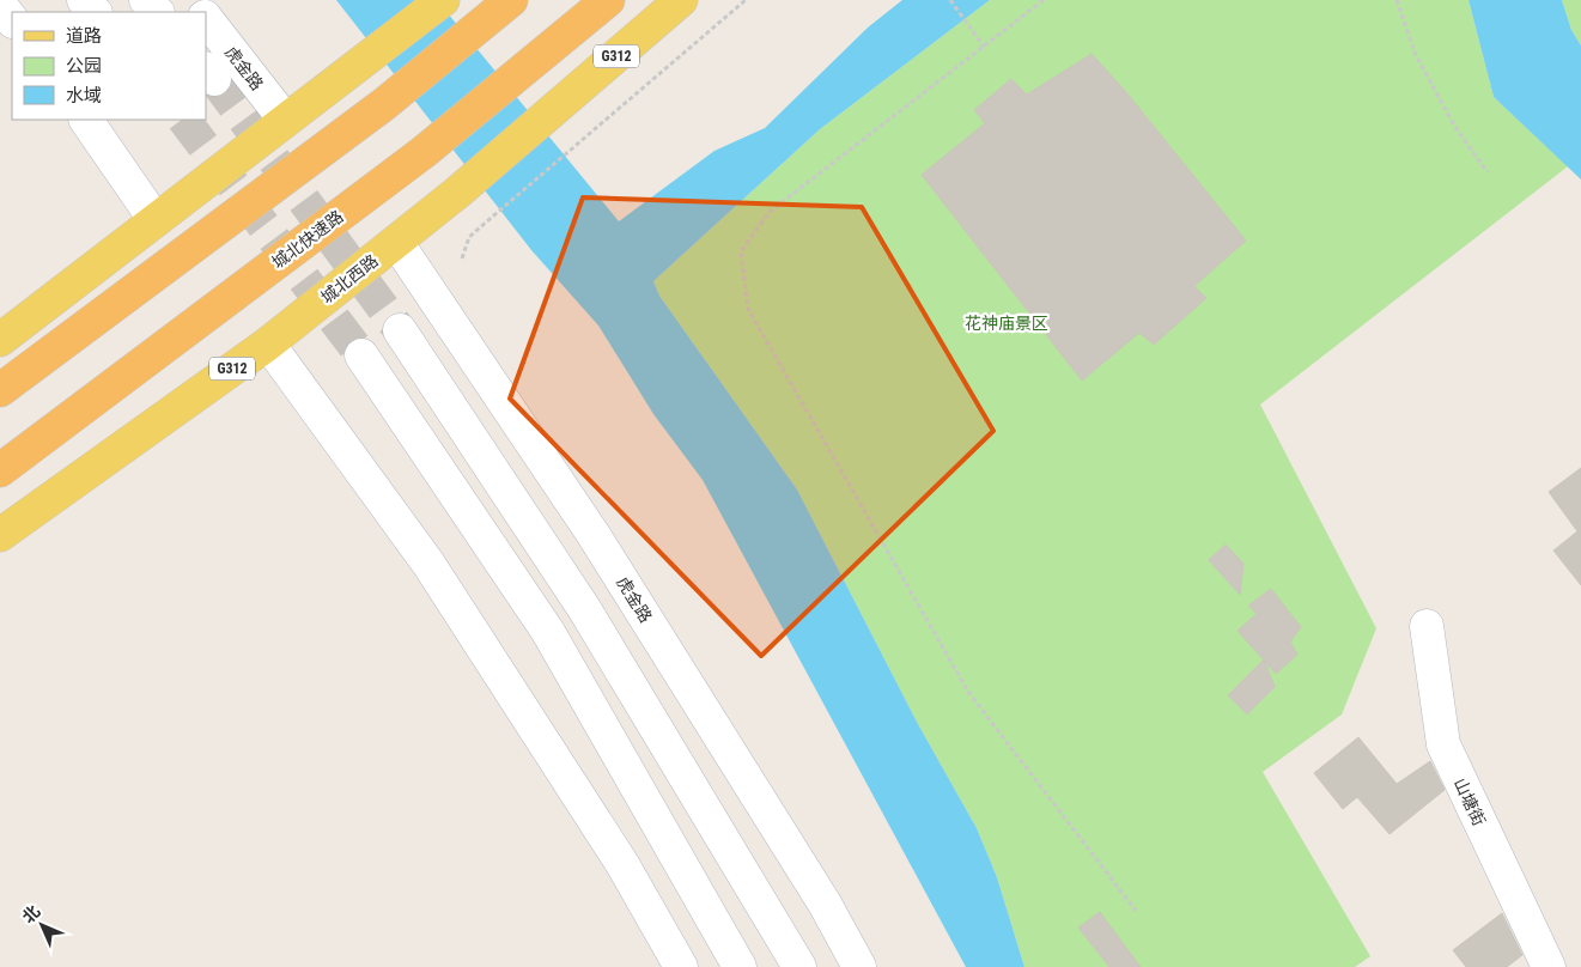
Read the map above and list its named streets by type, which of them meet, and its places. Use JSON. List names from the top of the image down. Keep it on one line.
{"streets":{"highway":["城北快速路"],"main road":["G312","城北西路"],"street":["虎金路","山塘街"]},"crossings":[["虎金路","城北西路"]],"parks":["花神庙景区"],"legend":["道路","公园","水域"],"north":"top left"}
